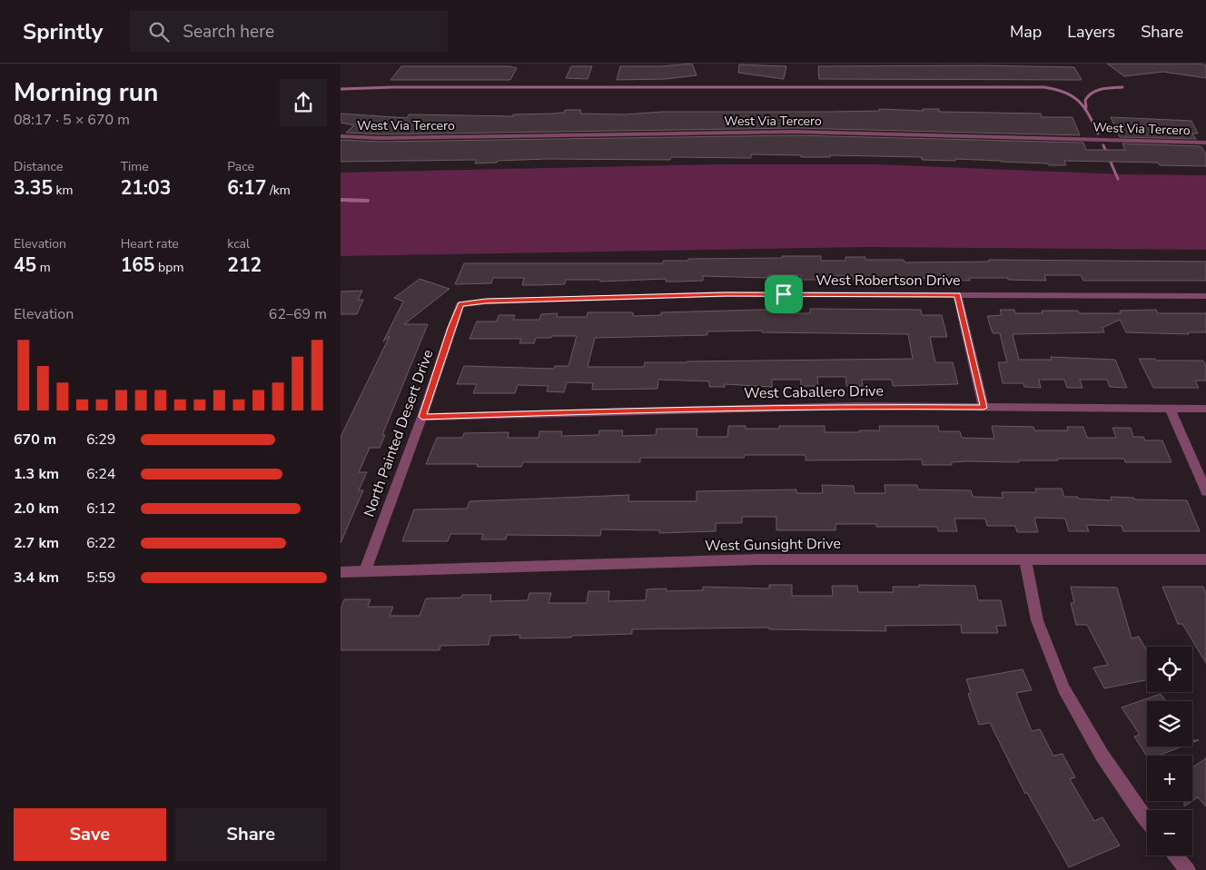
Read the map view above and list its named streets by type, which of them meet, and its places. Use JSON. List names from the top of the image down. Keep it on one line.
{"streets":{"street":["West Via Tercero","West Robertson Drive","West Caballero Drive","North Painted Desert Drive","West Gunsight Drive"]},"crossings":[["West Robertson Drive","North Painted Desert Drive"],["West Caballero Drive","North Painted Desert Drive"],["North Painted Desert Drive","West Gunsight Drive"]],"page":{"header":"Sprintly","search":"Search here","nav":["Map","Layers","Share"],"heading":["Morning run","08:17 · 5 × 670 m"],"stats":[["Distance","3.35 km"],["Time","21:03"],["Pace","6:17 /km"],["Elevation","45 m"],["Heart rate","165 bpm"],["kcal","212"]],"chart":["Elevation","62–69 m"],"list":[{"name":"670 m","note":"6:29"},{"name":"1.3 km","note":"6:24"},{"name":"2.0 km","note":"6:12"},{"name":"2.7 km","note":"6:22"},{"name":"3.4 km","note":"5:59"}],"map_buttons":["+","−"],"buttons":["Save","Share"]}}
